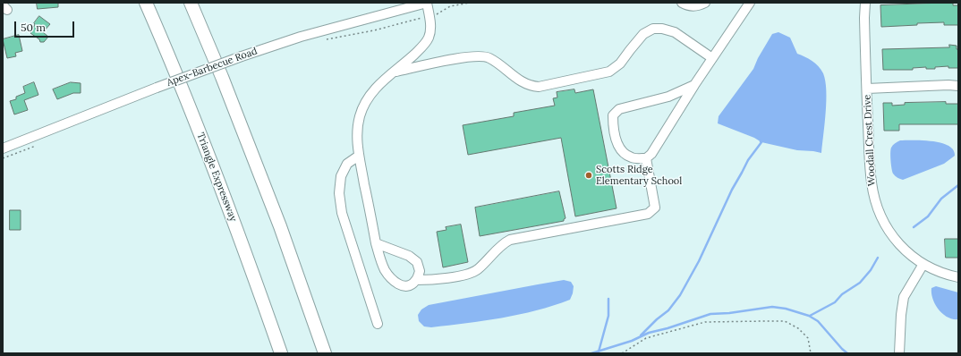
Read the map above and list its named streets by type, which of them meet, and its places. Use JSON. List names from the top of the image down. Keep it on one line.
{"streets":{"highway":["Triangle Expressway"],"street":["Apex-Barbecue Road","Woodall Crest Drive"]},"places":["Scotts Ridge Elementary School"],"scale_bar":"50 m"}
